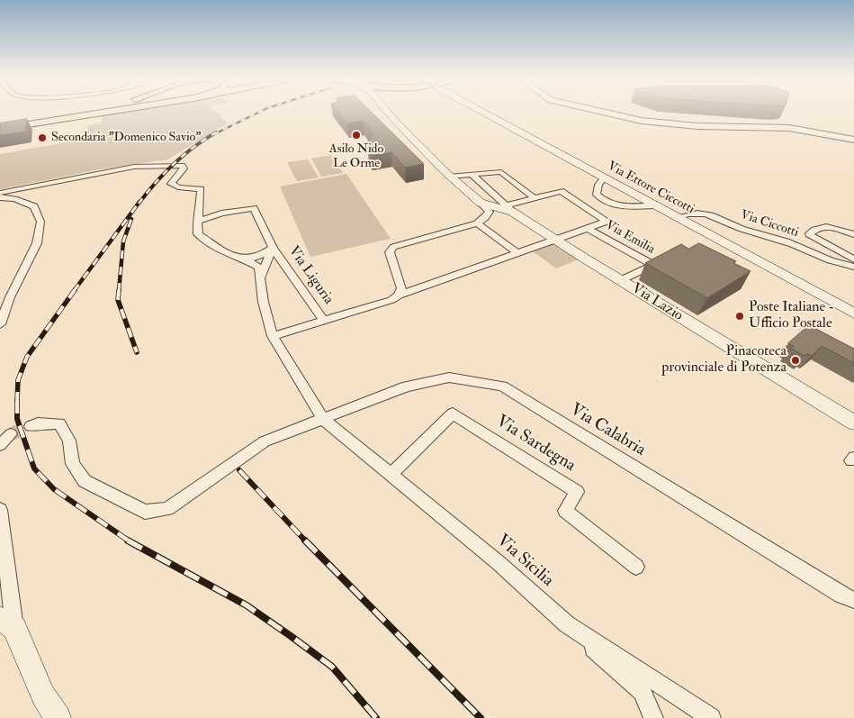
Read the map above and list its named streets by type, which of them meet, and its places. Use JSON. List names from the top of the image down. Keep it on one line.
{"streets":{"main road":["Via Ettore Ciccotti","Via Lazio"],"street":["Via Ciccotti","Via Emilia","Via Liguria","Via Calabria","Via Sardegna","Via Sicilia"]},"crossings":[["Via Ettore Ciccotti","Via Ciccotti"],["Via Emilia","Via Lazio"],["Via Calabria","Via Sicilia"],["Via Sardegna","Via Sicilia"]],"places":["Asilo Nido Le Orme","Secondaria \"Domenico Savio\"","Poste Italiane - Ufficio Postale","Pinacoteca provinciale di Potenza"]}
